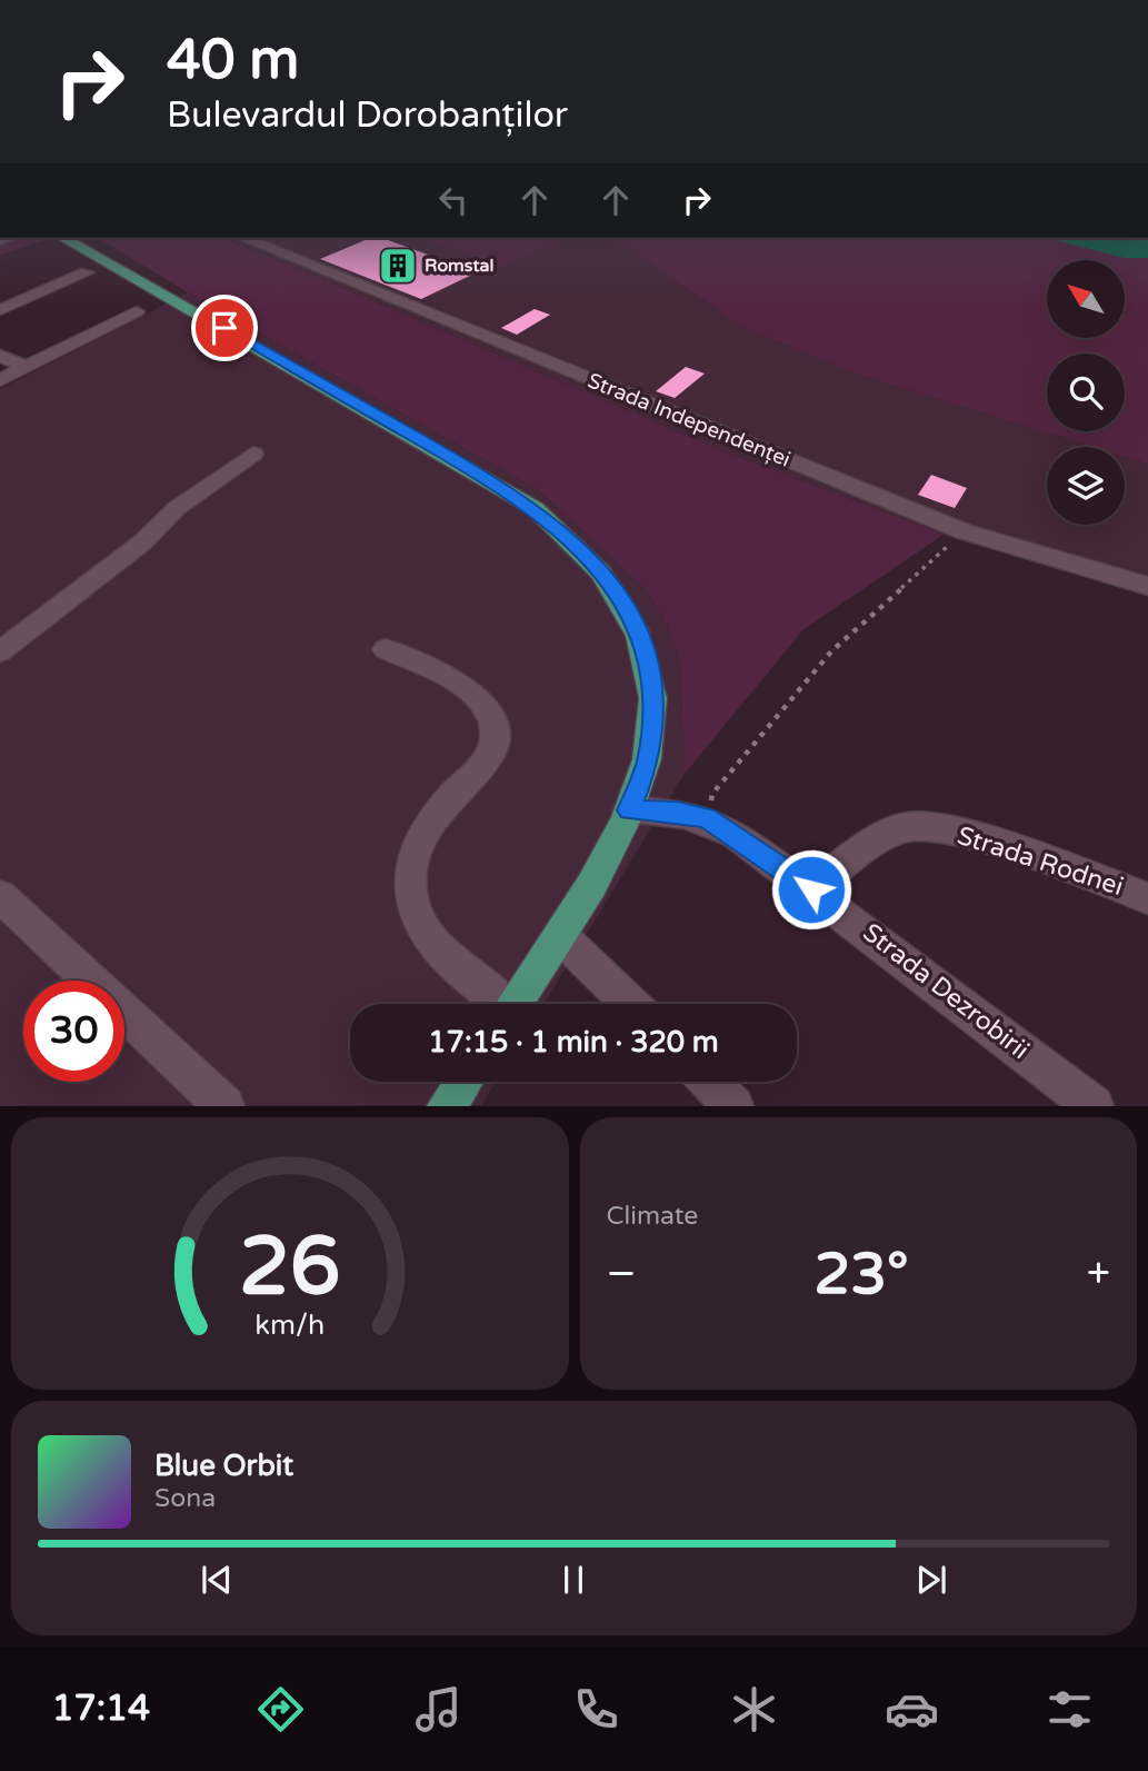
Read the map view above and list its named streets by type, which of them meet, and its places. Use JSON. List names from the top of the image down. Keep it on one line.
{"streets":{"street":["Strada Independenței","Strada Rodnei","Strada Dezrobirii"]},"crossings":[["Strada Rodnei","Strada Dezrobirii"]],"places":{"building":["Romstal"]},"north":"top left","page":{"turn":["40 m","Bulevardul Dorobanților"],"limit":"30","trip":"17:15 · 1 min · 320 m","tile":"Climate","heat":["−","23°","+"],"song":["Blue Orbit","Sona"],"tabs":"17:14","gauge":["26","km/h"]}}
